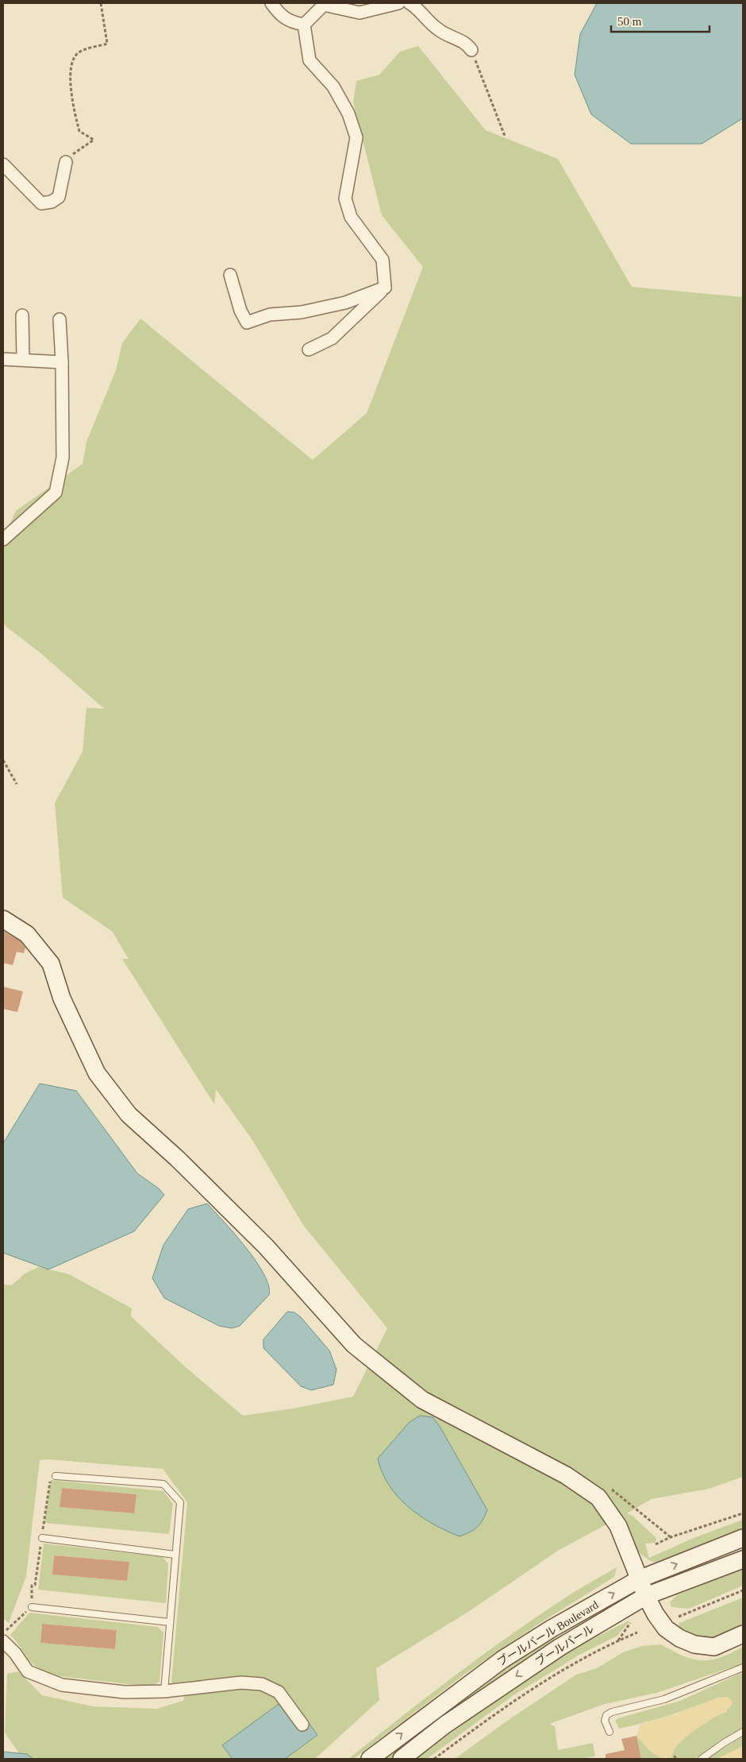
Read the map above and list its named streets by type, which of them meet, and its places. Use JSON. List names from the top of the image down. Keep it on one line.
{"streets":{"street":["ブールバール Boulevard","ブールバール"]},"one_way":["ブールバール Boulevard","ブールバール"],"scale_bar":"50 m"}
